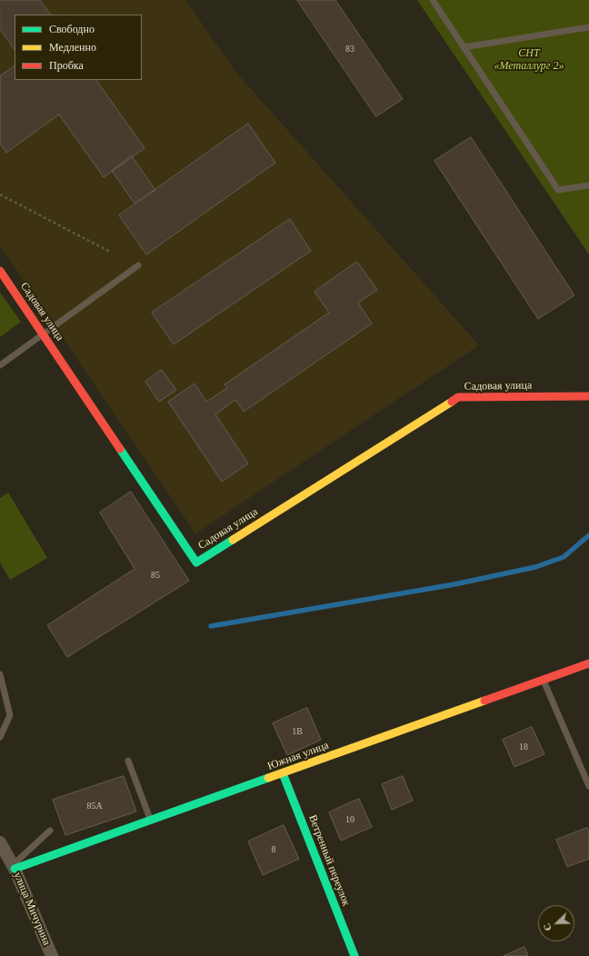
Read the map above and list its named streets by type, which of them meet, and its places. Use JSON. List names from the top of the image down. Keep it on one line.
{"streets":{"street":["Садовая улица","Южная улица","Ветренный переулок","улица Мичурина"]},"crossings":[["Южная улица","Ветренный переулок"],["Южная улица","улица Мичурина"]],"parks":["СНТ «Металлург 2»"],"house_numbers":["83","85","1В","18","85А","10","8"],"legend":["Свободно","Медленно","Пробка"],"north":"bottom left"}
